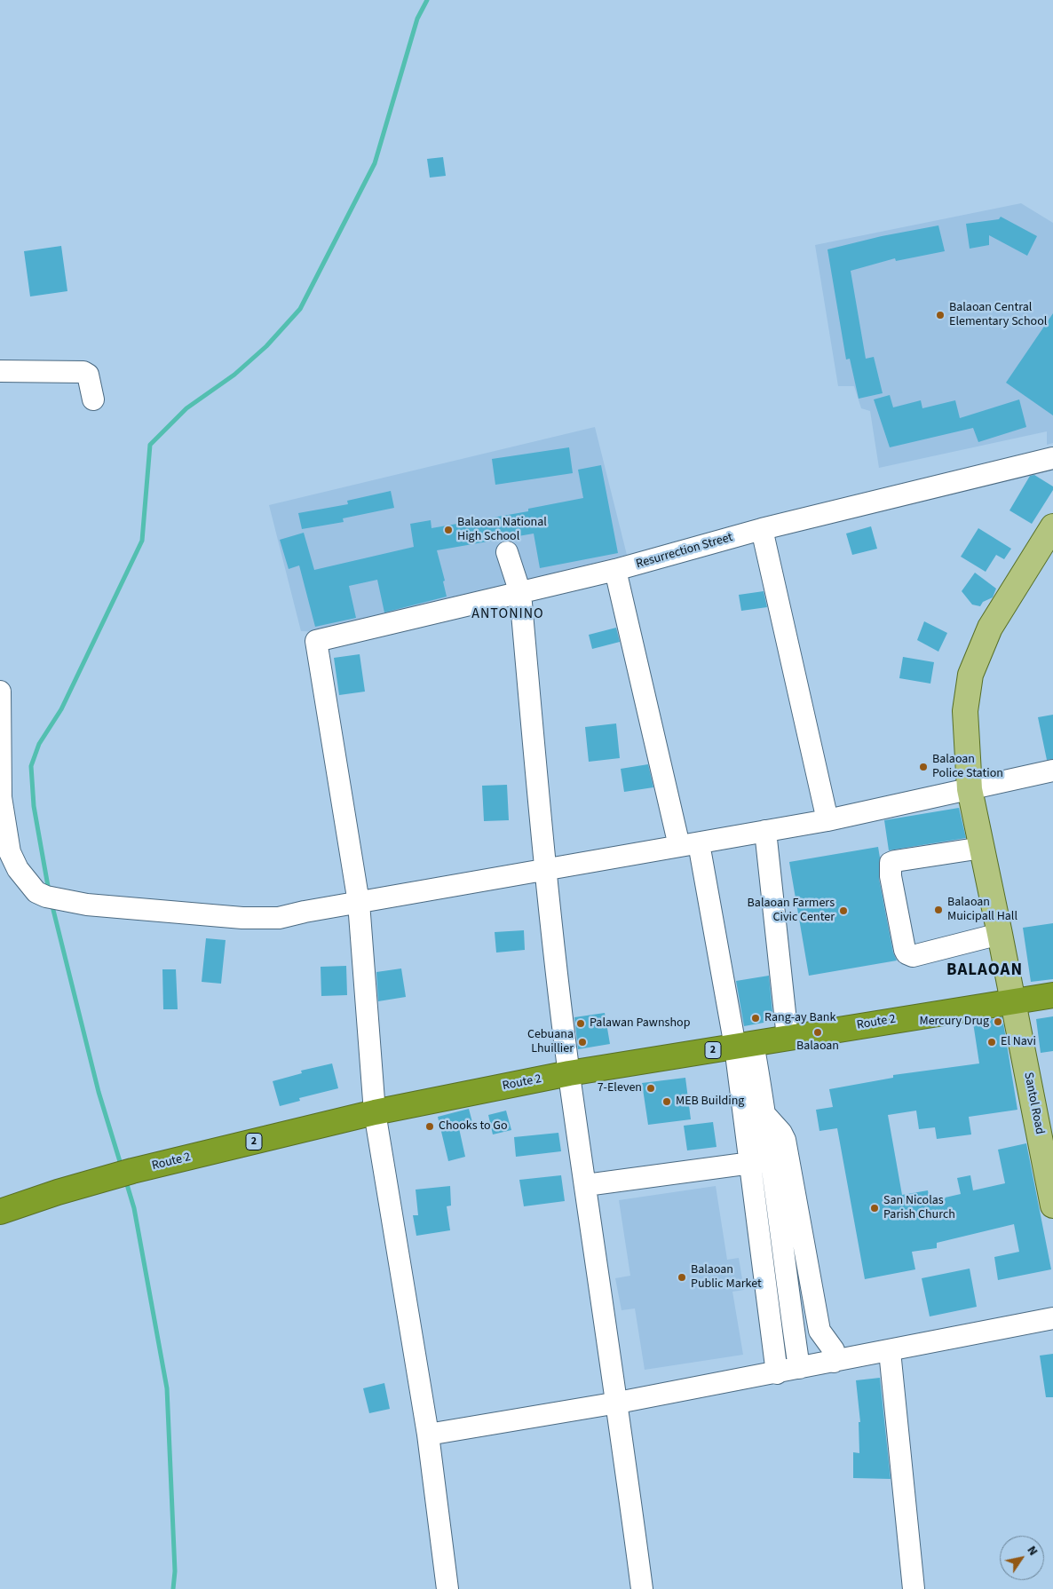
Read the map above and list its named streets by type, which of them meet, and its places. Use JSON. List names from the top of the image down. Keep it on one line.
{"streets":{"highway":["Route 2","2"],"main road":["Santol Road"],"street":["Resurrection Street"]},"crossings":[["Route 2","Santol Road"]],"districts":["ANTONINO","BALAOAN"],"places":["Balaoan Central Elementary School","Balaoan National High School","Balaoan Police Station","Balaoan Muicipall Hall","Balaoan Farmers Civic Center","Rang-ay Bank","Mercury Drug","Palawan Pawnshop","Balaoan","Cebuana Lhuillier","El Navi","7-Eleven","MEB Building","Chooks to Go","San Nicolas Parish Church","Balaoan Public Market"],"north":"top right"}
